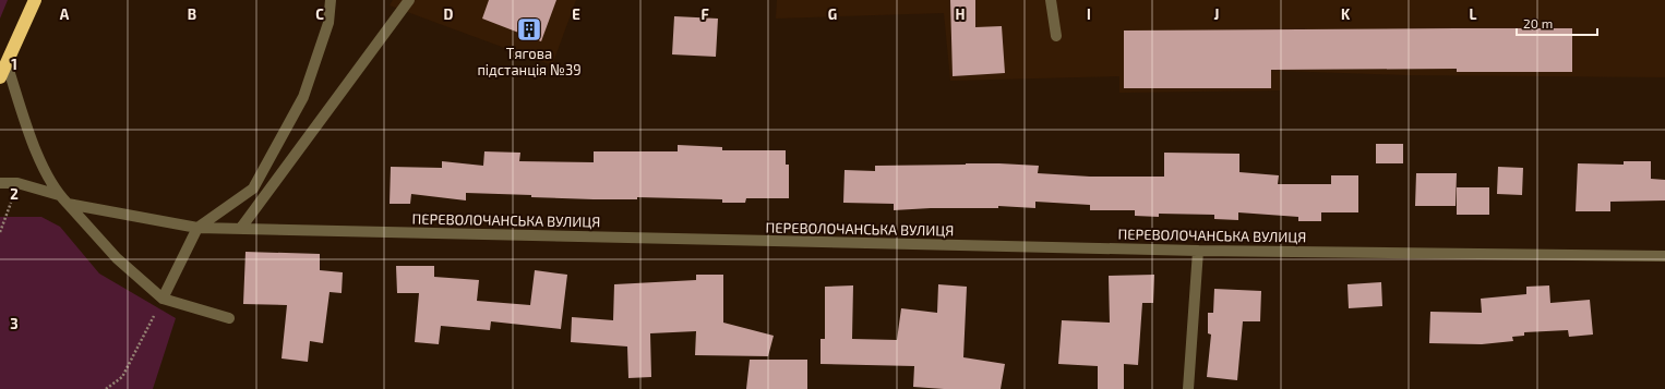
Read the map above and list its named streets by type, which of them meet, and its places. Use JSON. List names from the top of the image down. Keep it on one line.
{"streets":{"street":["ПЕРЕВОЛОЧАНСЬКА ВУЛИЦЯ"]},"places":{"building":["Тягова пiдстанцiя №39"]},"scale_bar":"20 m","grid":{"columns":["A","B","C","D","E","F","G","H","I","J","K","L"],"rows":["1","2","3"]}}
